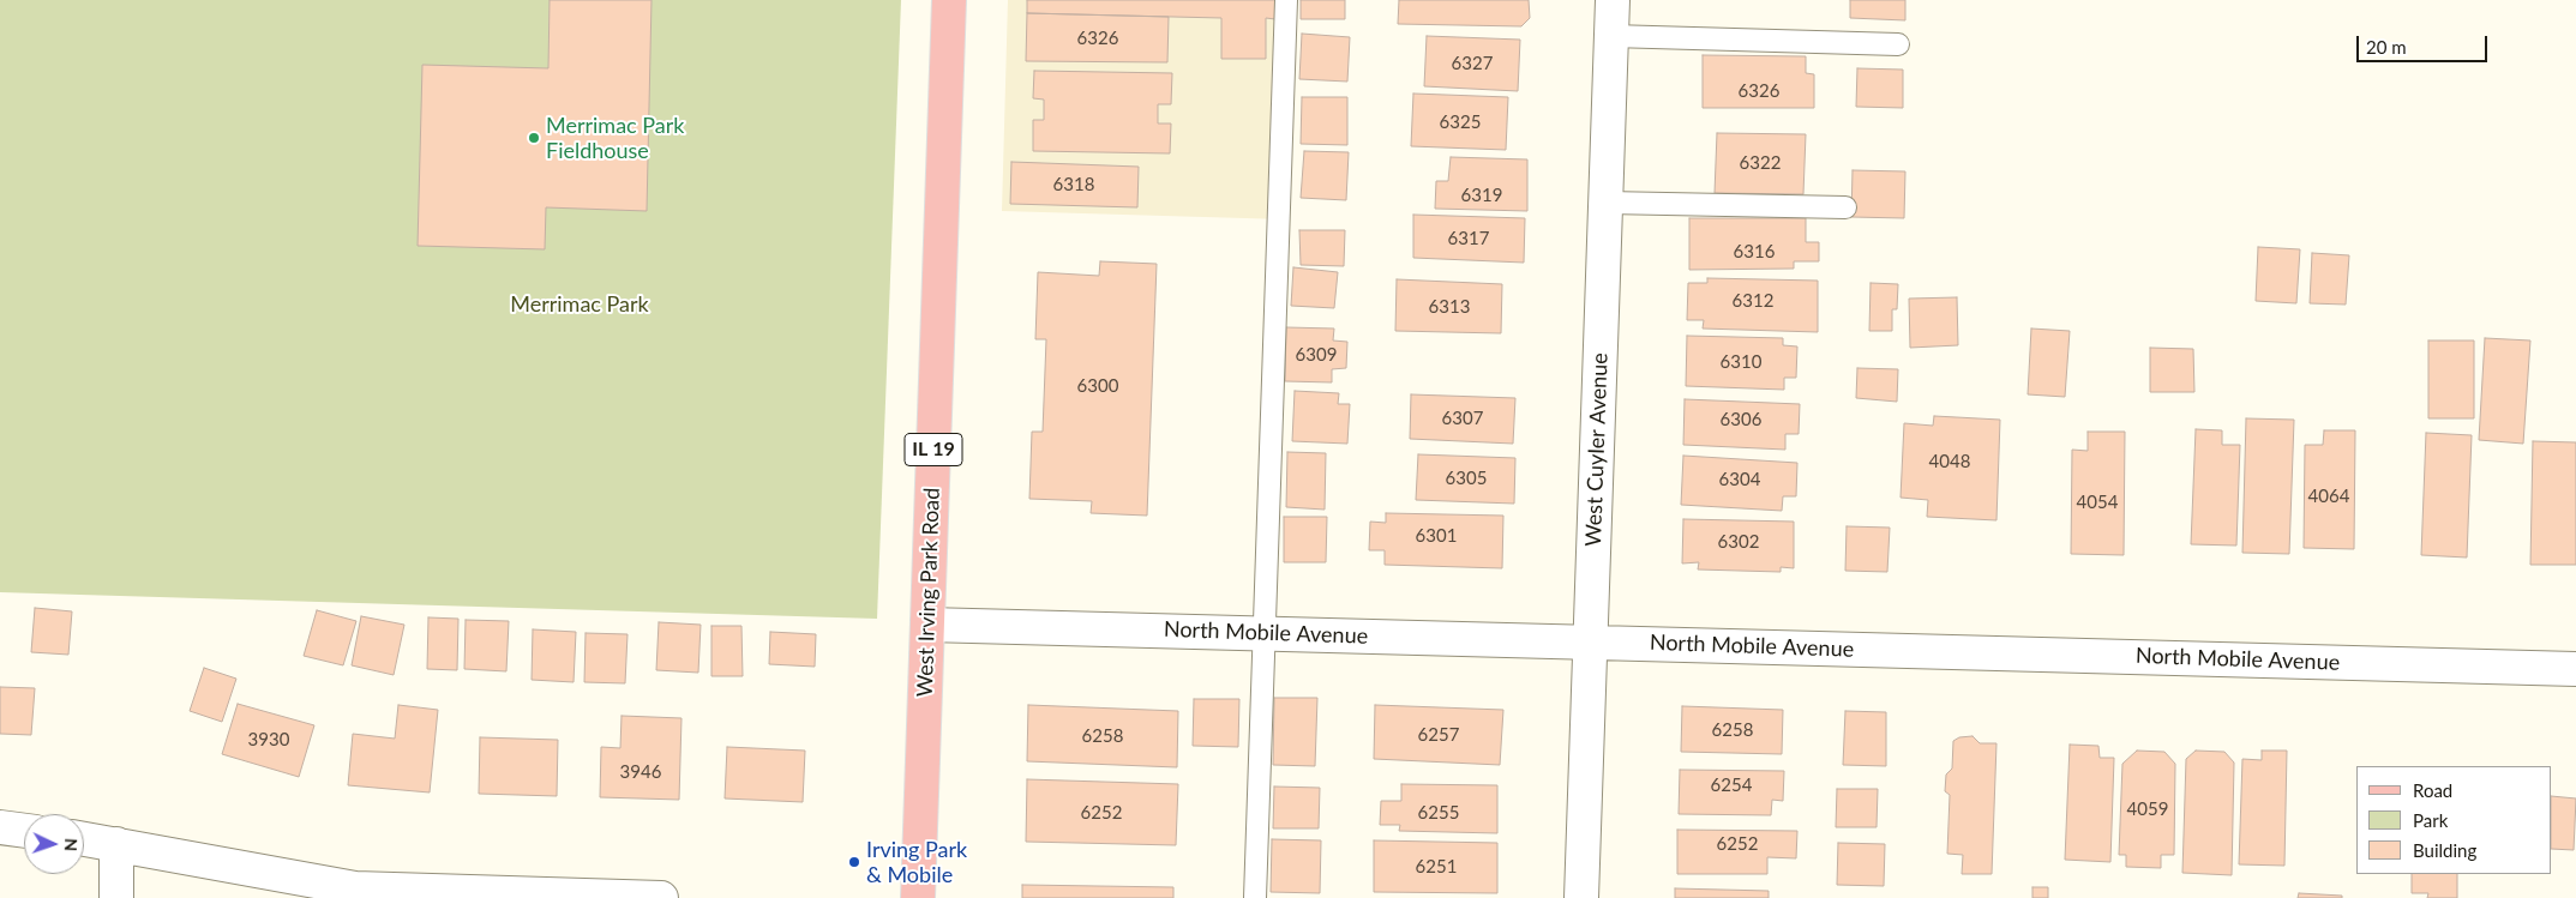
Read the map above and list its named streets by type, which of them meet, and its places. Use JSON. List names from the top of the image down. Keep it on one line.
{"streets":{"main road":["IL 19","West Irving Park Road"],"street":["West Cuyler Avenue","North Mobile Avenue"]},"crossings":[["West Cuyler Avenue","North Mobile Avenue"],["West Irving Park Road","North Mobile Avenue"]],"parks":["Merrimac Park"],"places":["Merrimac Park Fieldhouse","Irving Park & Mobile"],"house_numbers":["6326","6327","6326","6325","6322","6318","6319","6317","6316","6312","6313","6309","6310","6300","6307","6306","4048","6305","6304","4064","4054","6301","6302","6258","6257","6258","3930","3946","6254","4059","6252","6255","6252","6251"],"legend":["Road","Park","Building"],"scale_bar":"20 m","north":"right"}
